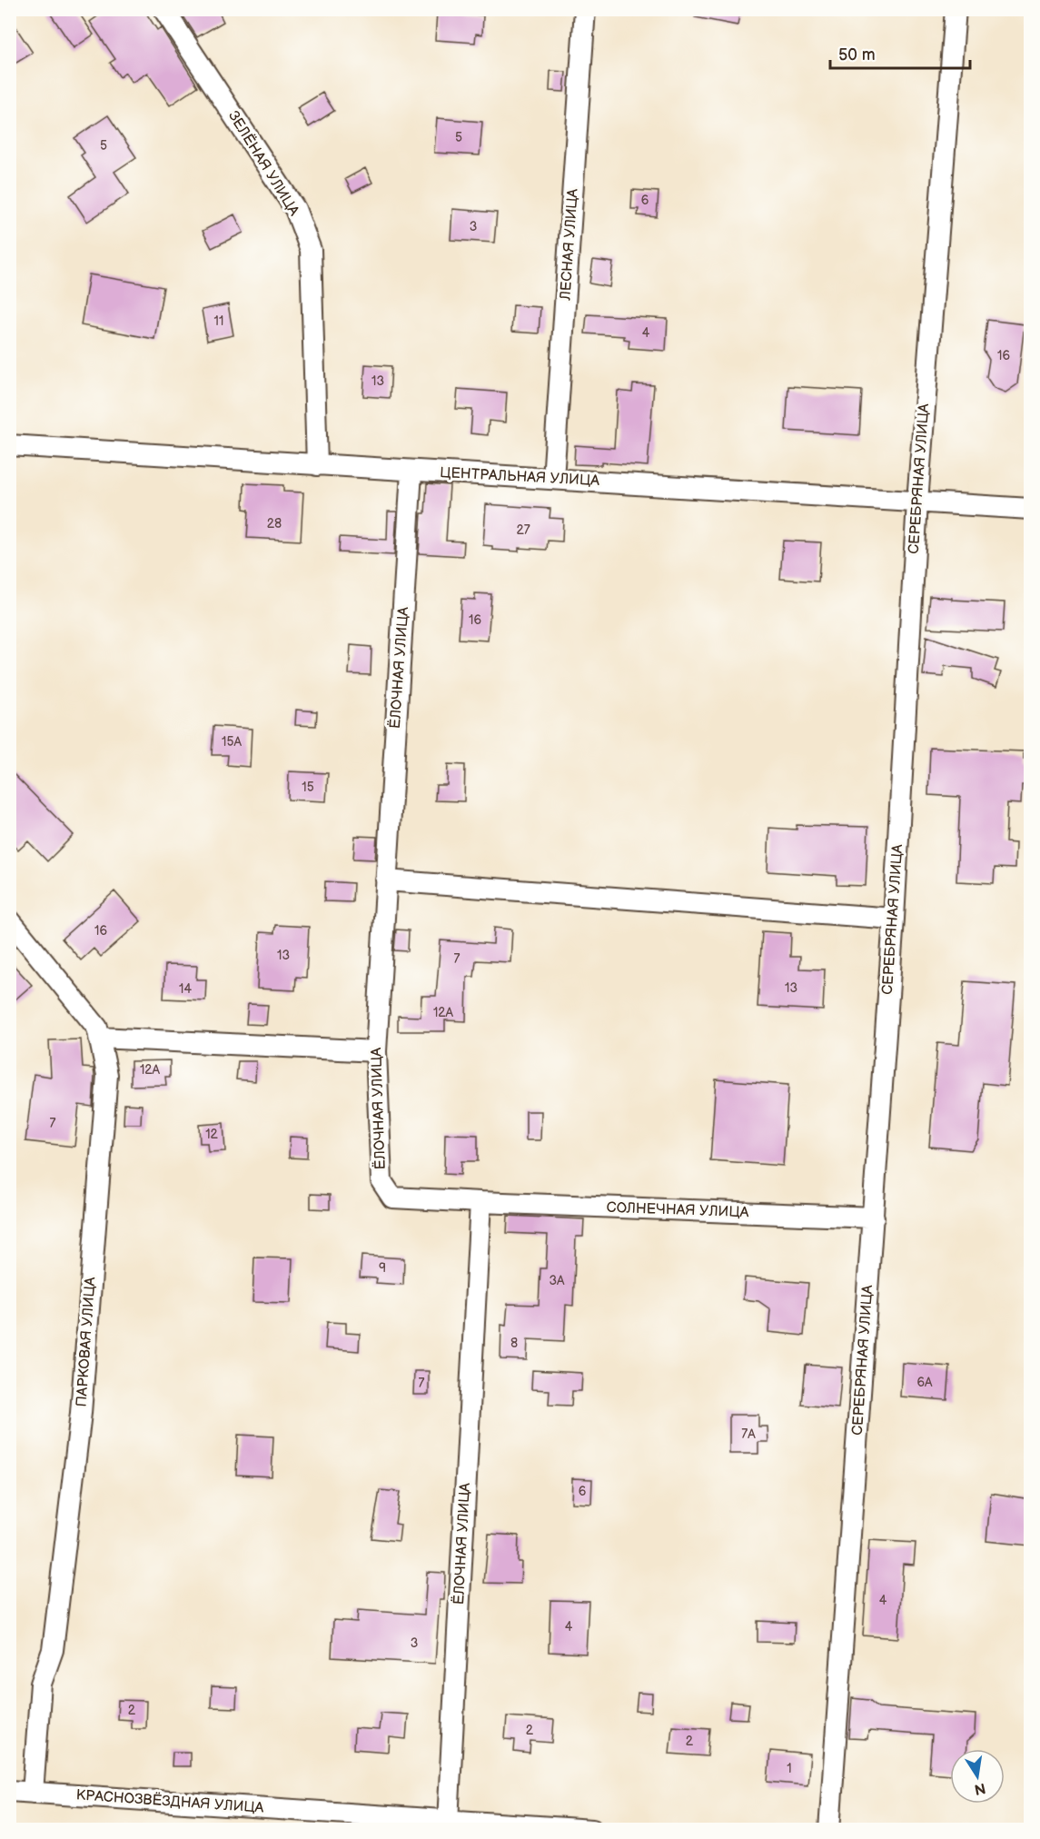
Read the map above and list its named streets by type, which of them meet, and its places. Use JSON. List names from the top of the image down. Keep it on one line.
{"streets":{"street":["ЗЕЛЁНАЯ УЛИЦА","ЛЕСНАЯ УЛИЦА","ЦЕНТРАЛЬНАЯ УЛИЦА","СЕРЕБРЯНАЯ УЛИЦА","ЁЛОЧНАЯ УЛИЦА","СОЛНЕЧНАЯ УЛИЦА","ПАРКОВАЯ УЛИЦА","КРАСНОЗВЁЗДНАЯ УЛИЦА"]},"crossings":[["ЗЕЛЁНАЯ УЛИЦА","ЦЕНТРАЛЬНАЯ УЛИЦА"],["ЛЕСНАЯ УЛИЦА","ЦЕНТРАЛЬНАЯ УЛИЦА"],["ЦЕНТРАЛЬНАЯ УЛИЦА","СЕРЕБРЯНАЯ УЛИЦА"],["ЦЕНТРАЛЬНАЯ УЛИЦА","ЁЛОЧНАЯ УЛИЦА"],["СЕРЕБРЯНАЯ УЛИЦА","СОЛНЕЧНАЯ УЛИЦА"],["ЁЛОЧНАЯ УЛИЦА","СОЛНЕЧНАЯ УЛИЦА"],["ЁЛОЧНАЯ УЛИЦА","КРАСНОЗВЁЗДНАЯ УЛИЦА"],["ПАРКОВАЯ УЛИЦА","КРАСНОЗВЁЗДНАЯ УЛИЦА"]],"house_numbers":["5","5","6","3","11","4","16","13","28","27","16","15А","15","16","13","7","13","14","12А","12А","7","12","9","3А","8","6А","7","7А","6","4","4","3","2","2","2","1"],"scale_bar":"50 m","north":"bottom"}
